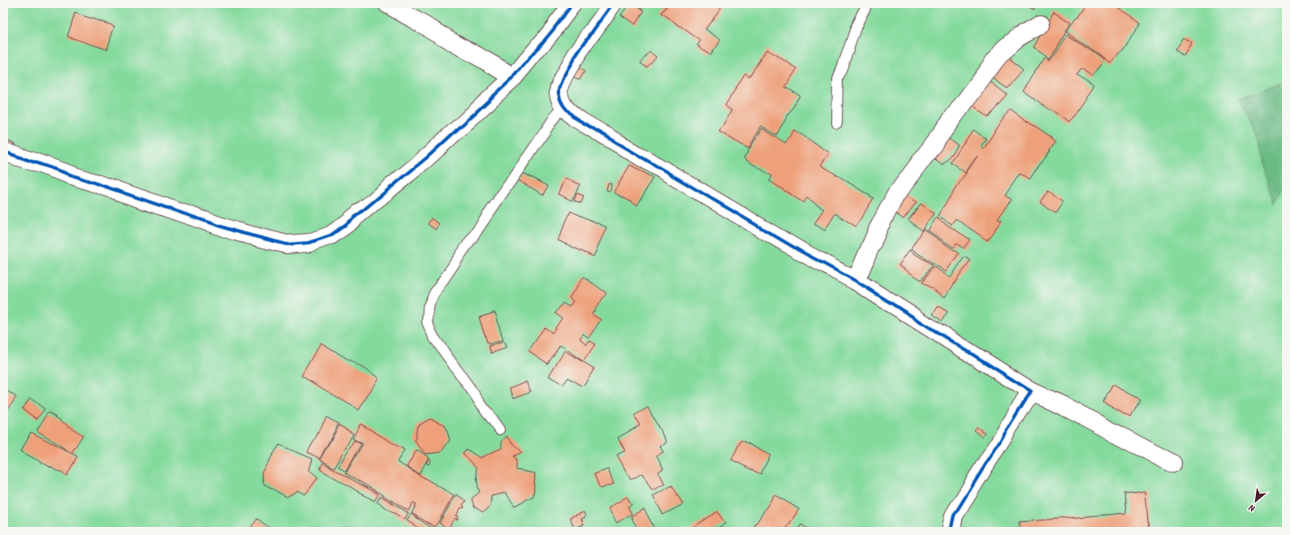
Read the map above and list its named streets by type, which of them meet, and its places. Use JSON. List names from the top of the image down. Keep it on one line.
{"north":"bottom left"}
